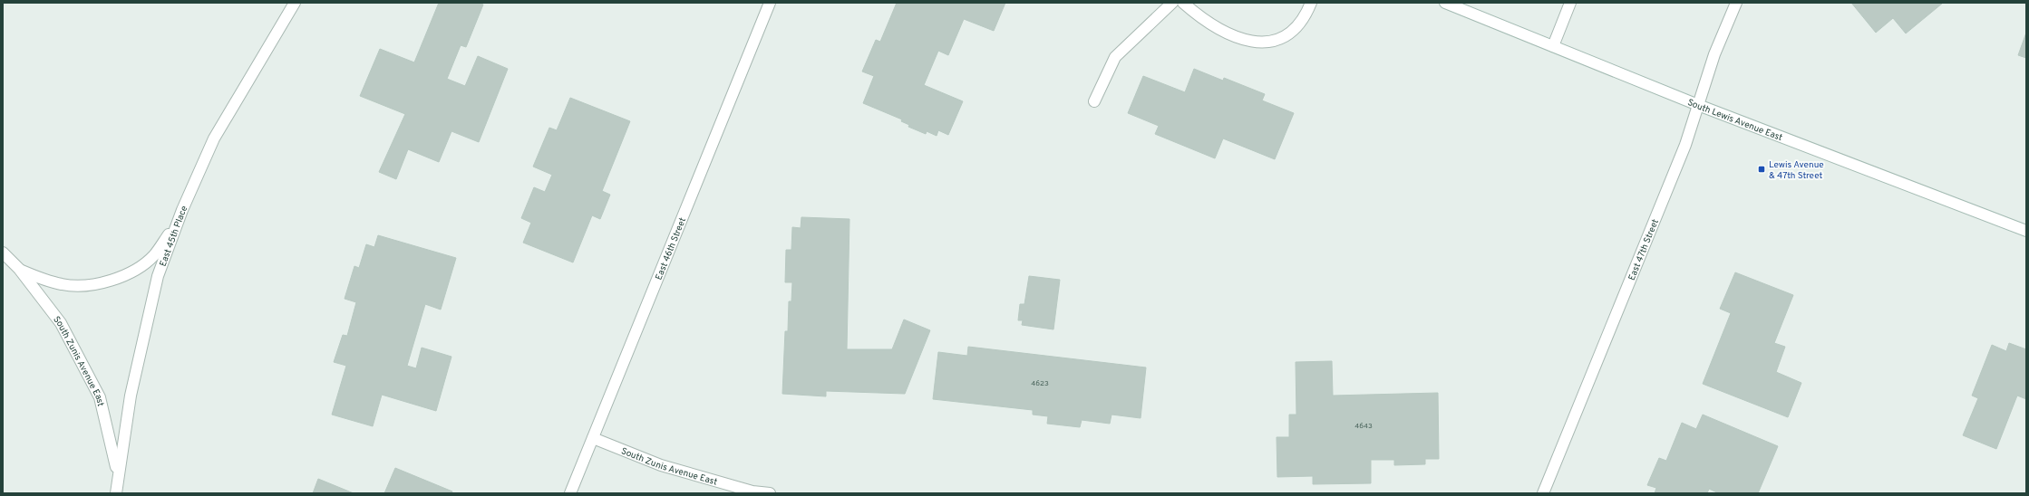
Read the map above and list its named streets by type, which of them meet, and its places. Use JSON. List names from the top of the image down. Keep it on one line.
{"streets":{"street":["South Lewis Avenue East","East 45th Place","East 46th Street","East 47th Street","South Zunis Avenue East"]},"crossings":[["South Lewis Avenue East","East 47th Street"],["East 45th Place","South Zunis Avenue East"],["East 46th Street","South Zunis Avenue East"]],"places":{"transit":["Lewis Avenue & 47th Street"]},"house_numbers":["4623","4643"]}
